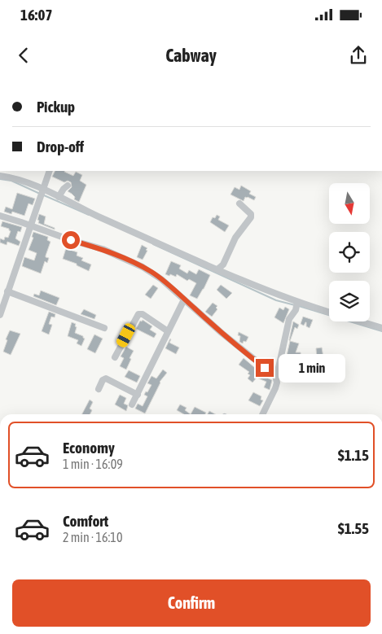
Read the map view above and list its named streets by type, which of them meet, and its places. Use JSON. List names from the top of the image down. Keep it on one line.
{"north":"bottom","page":{"status":"16:07","header":"Cabway","banner":["Pickup","Drop-off"],"bubble":"1 min","list":[{"name":"Economy","note":"1 min · 16:09","value":"$1.15"},{"name":"Comfort","note":"2 min · 16:10","value":"$1.55"}],"buttons":"Confirm"}}
